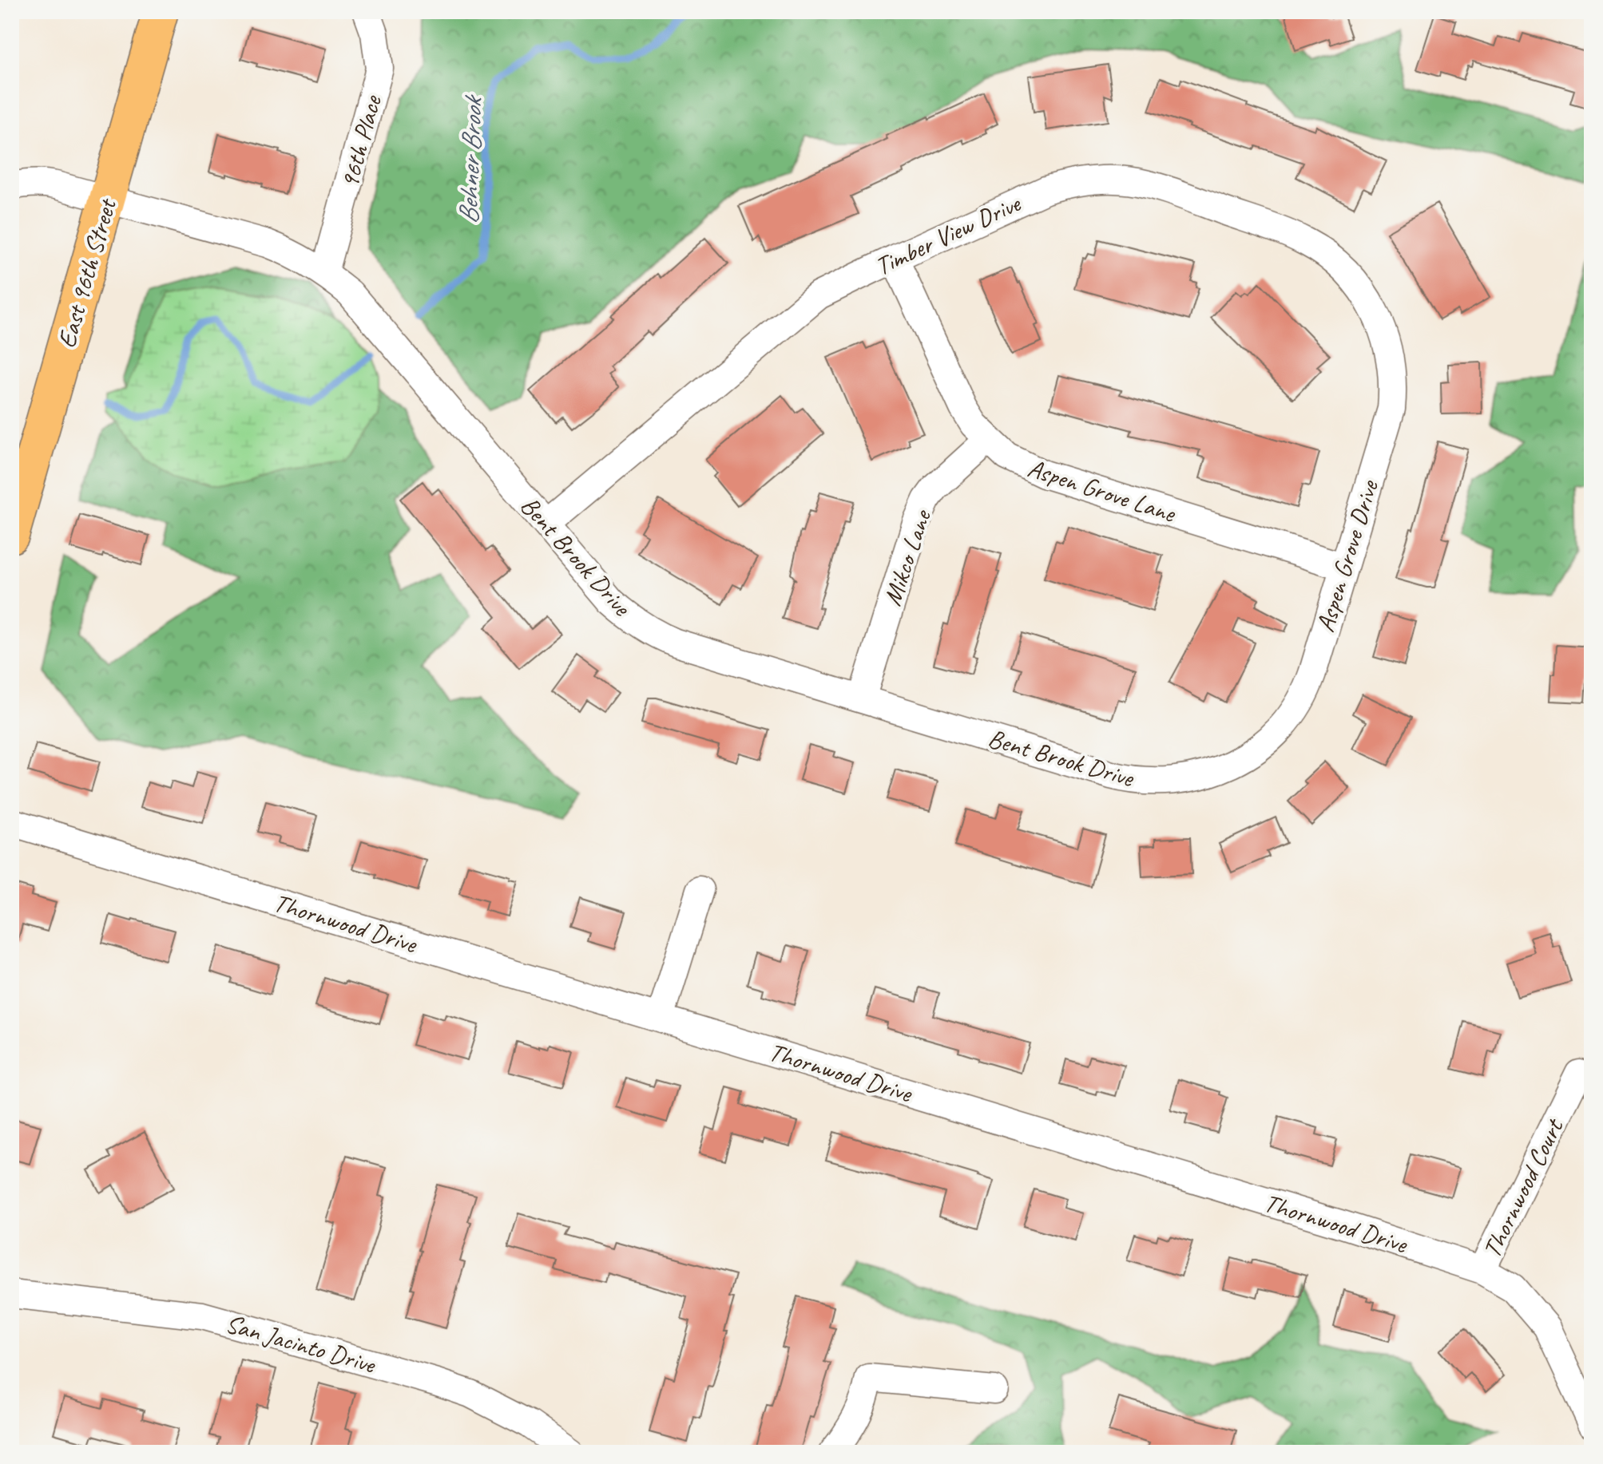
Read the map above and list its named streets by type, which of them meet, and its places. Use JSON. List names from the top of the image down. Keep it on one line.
{"streets":{"main road":["East 96th Street"],"street":["96th Place","Timber View Drive","Aspen Grove Lane","Bent Brook Drive","Aspen Grove Drive","Mikco Lane","Thornwood Drive","Thornwood Court","San Jacinto Drive"]},"crossings":[["96th Place","Bent Brook Drive"],["Timber View Drive","Aspen Grove Lane"],["Timber View Drive","Bent Brook Drive"],["Timber View Drive","Aspen Grove Drive"],["East 96th Street","Bent Brook Drive"],["Aspen Grove Lane","Aspen Grove Drive"],["Aspen Grove Lane","Mikco Lane"],["Bent Brook Drive","Aspen Grove Drive"],["Bent Brook Drive","Mikco Lane"],["Thornwood Drive","Thornwood Court"]],"water":["Behner Brook"]}
